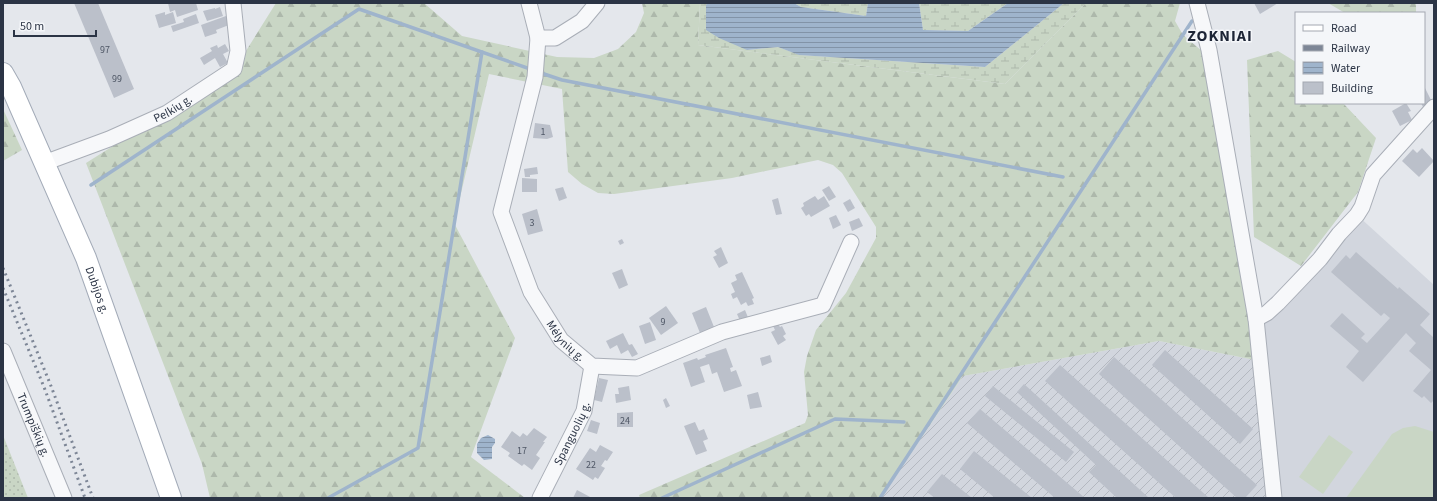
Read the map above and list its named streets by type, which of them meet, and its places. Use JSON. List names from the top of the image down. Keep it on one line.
{"streets":{"main road":["Dubijos g."],"street":["Pelkių g.","Mėlynių g.","Trumpiškių g.","Spanguolių g."]},"crossings":[["Pelkių g.","Dubijos g."],["Mėlynių g.","Spanguolių g."]],"districts":["ZOKNIAI"],"house_numbers":["97","99","1","3","9","24","17","22"],"legend":["Road","Railway","Water","Building"],"scale_bar":"50 m"}
